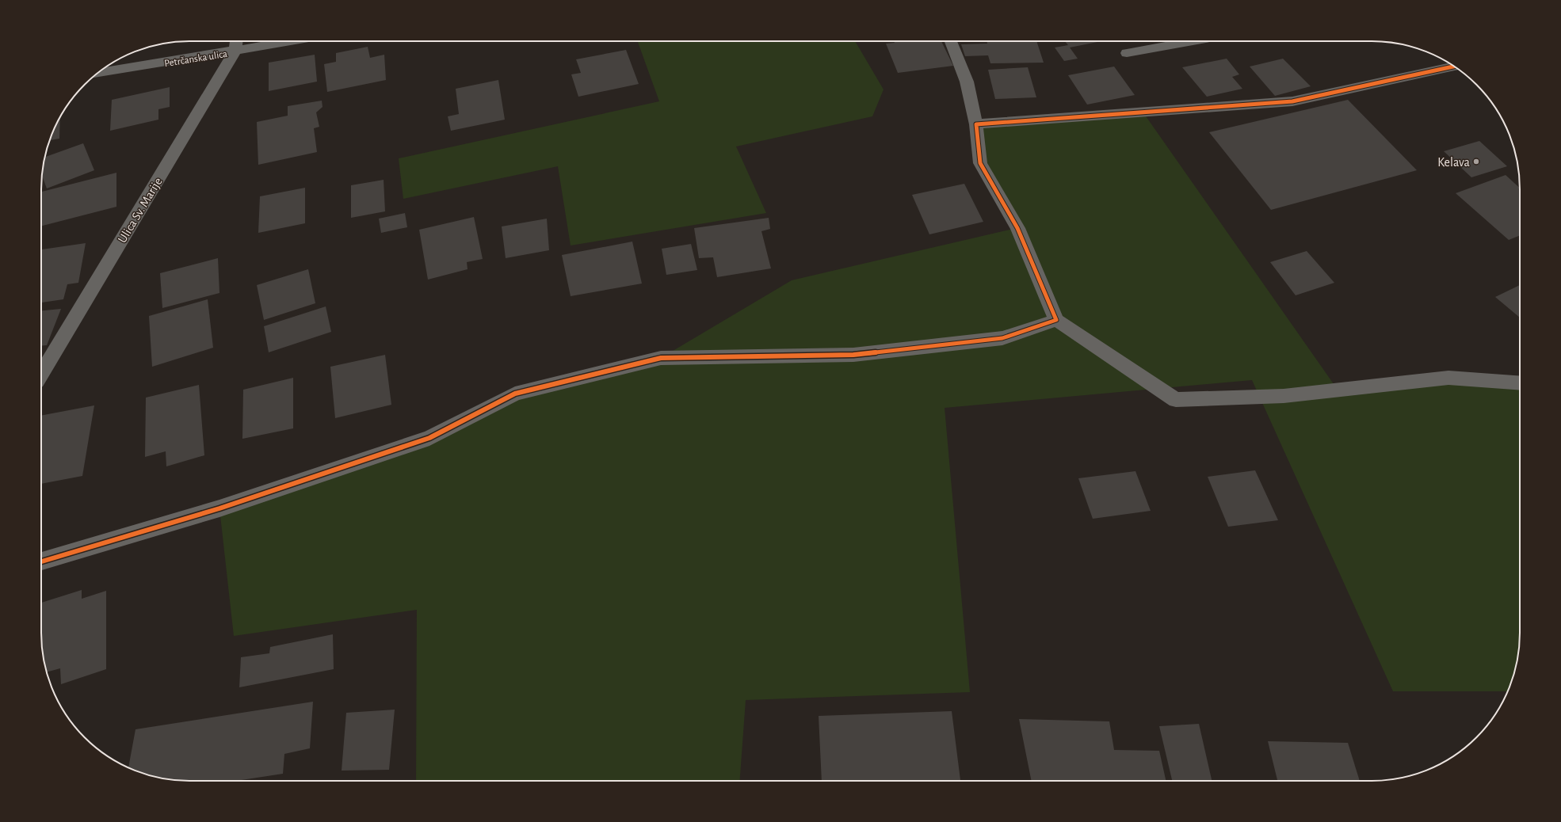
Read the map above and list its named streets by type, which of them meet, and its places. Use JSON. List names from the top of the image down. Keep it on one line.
{"streets":{"street":["Petrčanska ulica","Ulica Sv. Marije"]},"crossings":[["Petrčanska ulica","Ulica Sv. Marije"]],"places":["Kelava"]}
